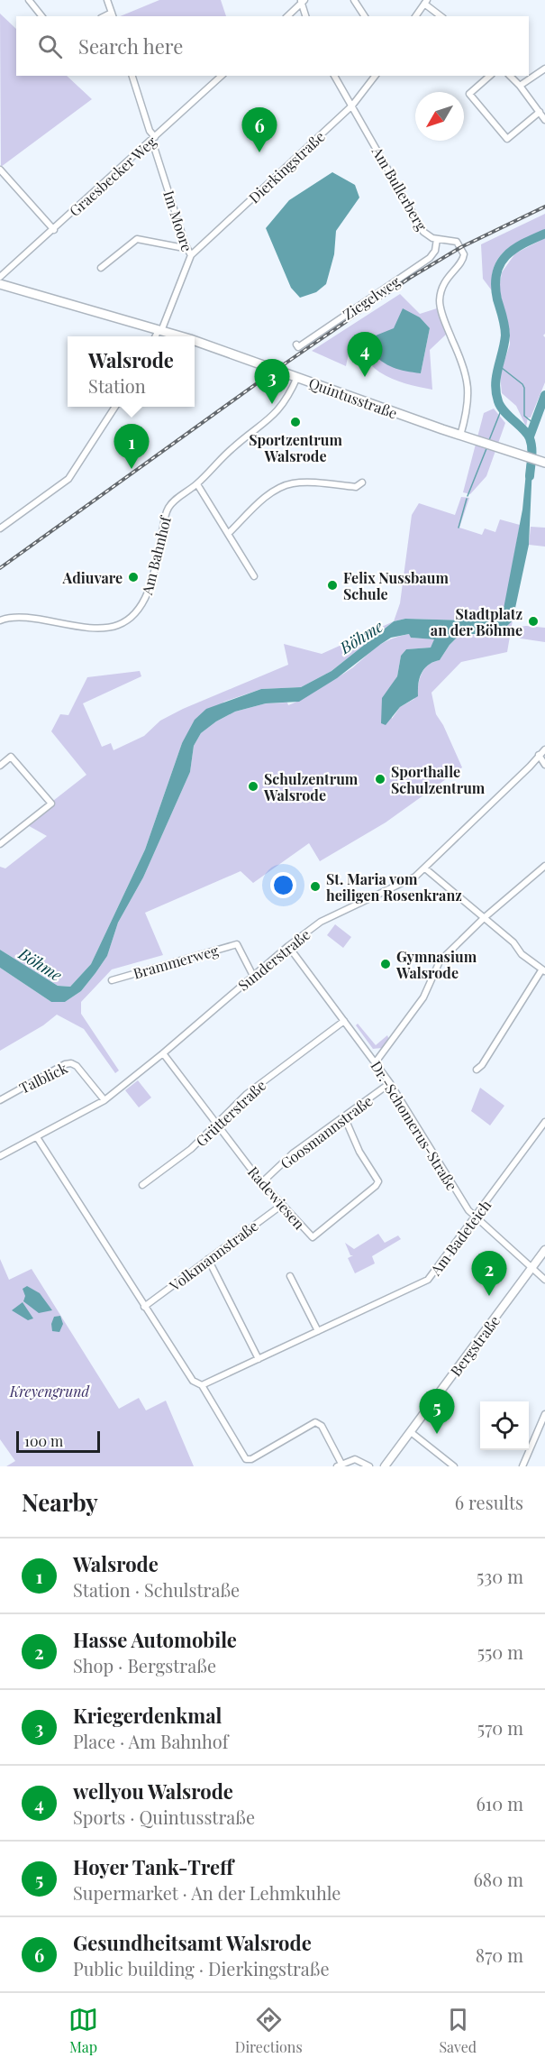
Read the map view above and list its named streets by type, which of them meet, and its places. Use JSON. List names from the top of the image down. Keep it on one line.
{"streets":{"main road":["Quintusstraße","Bergstraße"],"street":["Dierkingstraße","Graesbecker Weg","Am Bullerberg","Im Moore","Ziegelweg","Am Bahnhof","Sunderstraße","Brammerweg","Talblick","Grütterstraße","Dr.-Schomerus-Straße","Goosmannstraße","Radewiesen","Am Badeteich","Volkmannstraße"]},"crossings":[["Dierkingstraße","Am Bullerberg"],["Dierkingstraße","Im Moore"],["Graesbecker Weg","Im Moore"],["Am Bullerberg","Ziegelweg"],["Am Bullerberg","Quintusstraße"],["Im Moore","Quintusstraße"],["Quintusstraße","Am Bahnhof"],["Sunderstraße","Brammerweg"],["Sunderstraße","Talblick"],["Sunderstraße","Dr.-Schomerus-Straße"],["Sunderstraße","Radewiesen"],["Grütterstraße","Dr.-Schomerus-Straße"],["Grütterstraße","Radewiesen"],["Dr.-Schomerus-Straße","Goosmannstraße"],["Dr.-Schomerus-Straße","Am Badeteich"],["Dr.-Schomerus-Straße","Bergstraße"],["Goosmannstraße","Radewiesen"],["Radewiesen","Volkmannstraße"]],"water":["Böhme"],"parks":["Kreyengrund"],"places":["Sportzentrum Walsrode","Adiuvare","Felix Nussbaum Schule","Stadtplatz an der Böhme","Sporthalle Schulzentrum","Schulzentrum Walsrode","St. Maria vom heiligen Rosenkranz","Gymnasium Walsrode"],"scale_bar":"100 m","north":"bottom left","page":{"search":"Search here","pins":["6","4","3","1","2","5"],"popup":["Walsrode","Station"],"scale":"100 m","heading":["Nearby","6 results"],"list":[{"mark":"1","name":"Walsrode","note":"Station · Schulstraße","value":"530 m"},{"mark":"2","name":"Hasse Automobile","note":"Shop · Bergstraße","value":"550 m"},{"mark":"3","name":"Kriegerdenkmal","note":"Place · Am Bahnhof","value":"570 m"},{"mark":"4","name":"wellyou Walsrode","note":"Sports · Quintusstraße","value":"610 m"},{"mark":"5","name":"Hoyer Tank-Treff","note":"Supermarket · An der Lehmkuhle","value":"680 m"},{"mark":"6","name":"Gesundheitsamt Walsrode","note":"Public building · Dierkingstraße","value":"870 m"}],"nav":["Map","Directions","Saved"]}}
